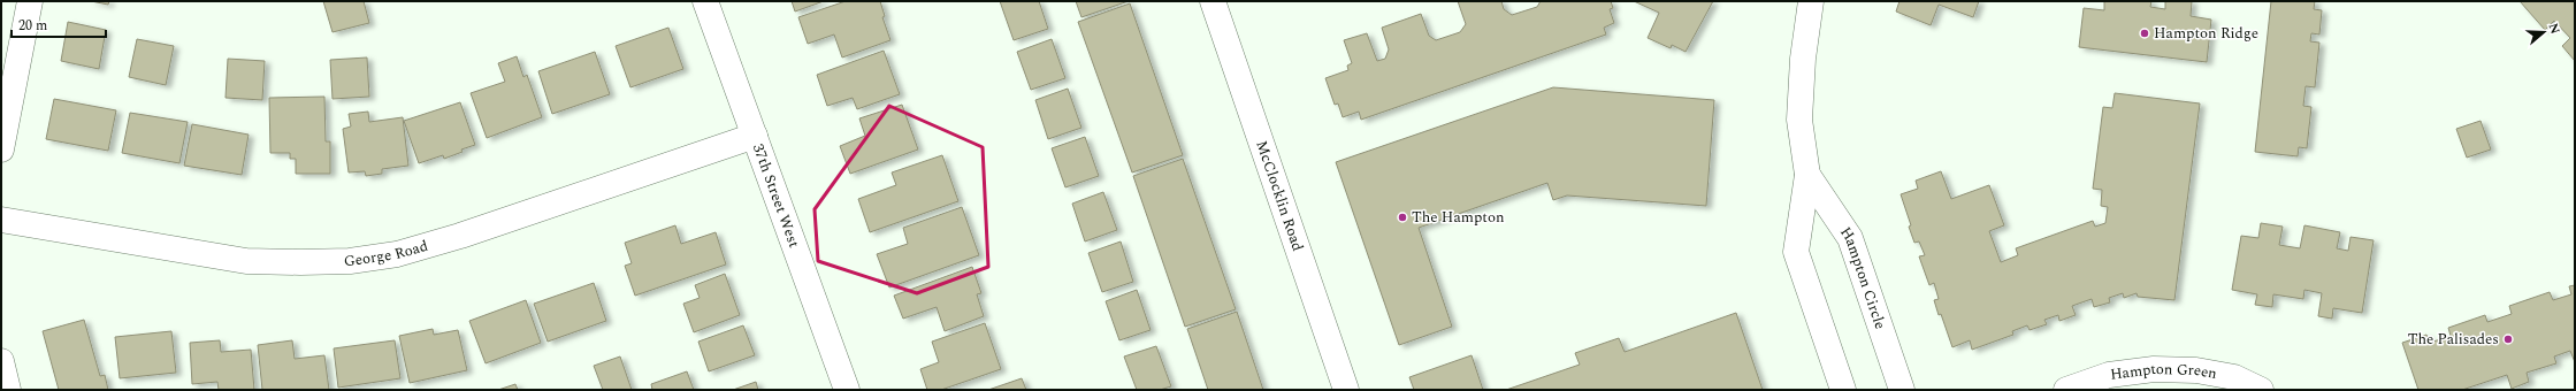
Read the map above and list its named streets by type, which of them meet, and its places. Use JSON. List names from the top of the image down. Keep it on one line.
{"streets":{"street":["37th Street West","McClocklin Road","George Road","Hampton Circle","Hampton Green"]},"crossings":[["37th Street West","George Road"]],"places":["Hampton Ridge","The Hampton","The Palisades"],"scale_bar":"20 m","north":"right"}
